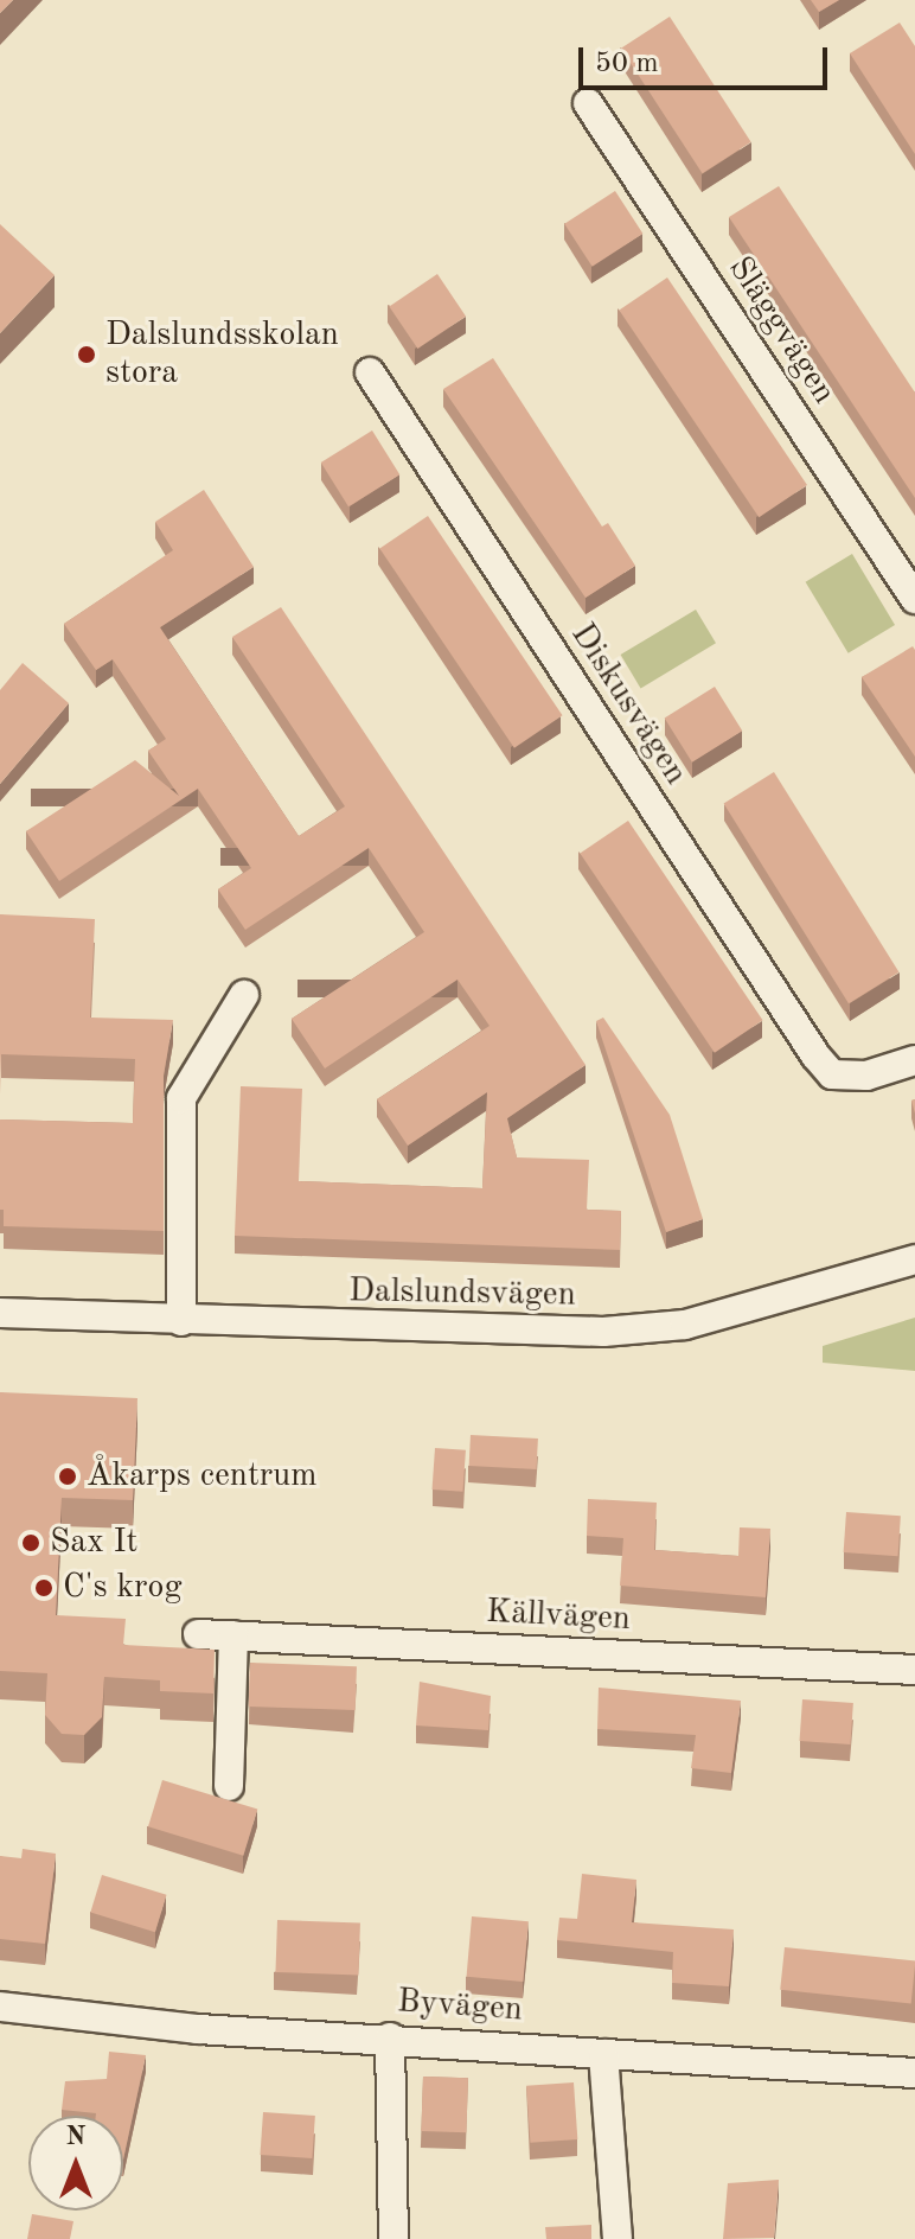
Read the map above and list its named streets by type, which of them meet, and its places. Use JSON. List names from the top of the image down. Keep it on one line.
{"streets":{"street":["Släggvägen","Diskusvägen","Dalslundsvägen","Källvägen","Byvägen"]},"places":["Dalslundsskolan stora","Åkarps centrum","Sax It","C's krog"],"scale_bar":"50 m","north":"top"}
